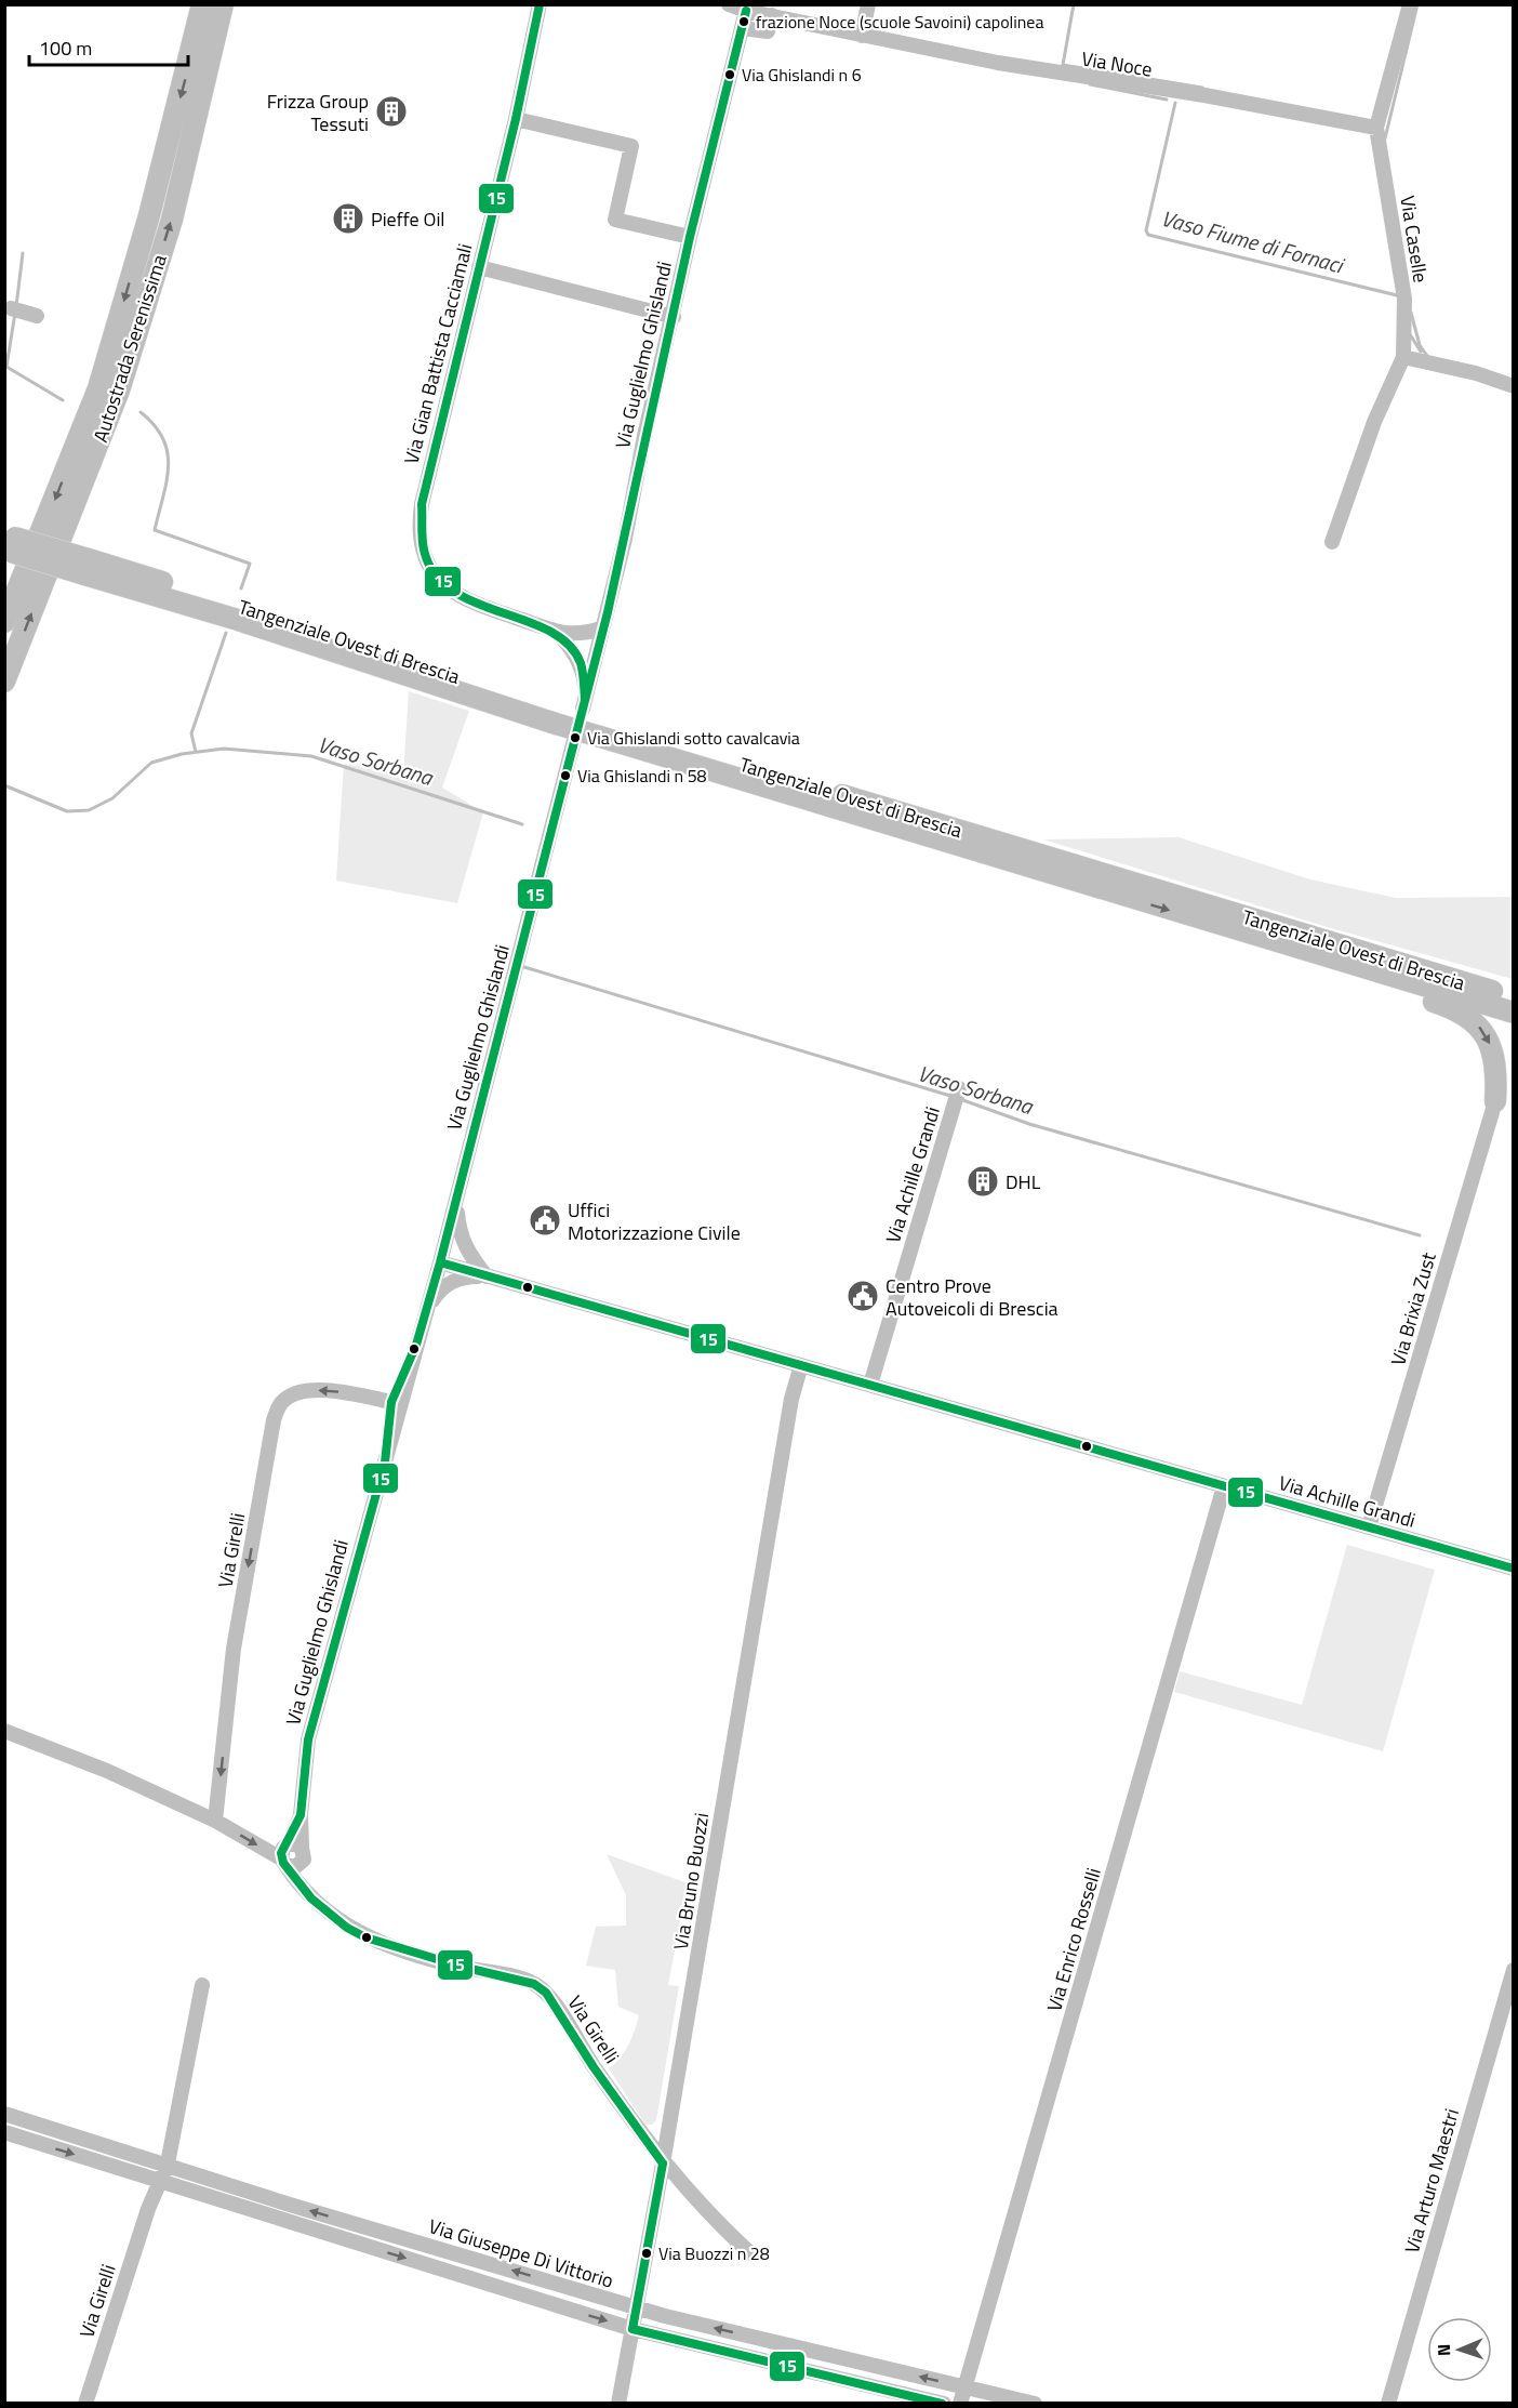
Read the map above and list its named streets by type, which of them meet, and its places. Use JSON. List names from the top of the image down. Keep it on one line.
{"streets":{"highway":["Autostrada Serenissima","Tangenziale Ovest di Brescia"],"street":["Via Noce","Via Caselle","Via Gian Battista Cacciamali","Via Guglielmo Ghislandi","Via Achille Grandi","Via Brixia Zust","Via Girelli","Via Bruno Buozzi","Via Enrico Rosselli","Via Arturo Maestri","Via Giuseppe Di Vittorio"]},"crossings":[["Via Noce","Via Caselle"],["Via Noce","Via Guglielmo Ghislandi"],["Via Gian Battista Cacciamali","Via Guglielmo Ghislandi"],["Via Guglielmo Ghislandi","Via Achille Grandi"],["Via Guglielmo Ghislandi","Via Girelli"],["Via Achille Grandi","Via Brixia Zust"],["Via Achille Grandi","Via Bruno Buozzi"],["Via Achille Grandi","Via Enrico Rosselli"],["Via Girelli","Via Bruno Buozzi"],["Via Girelli","Via Giuseppe Di Vittorio"],["Via Bruno Buozzi","Via Giuseppe Di Vittorio"],["Via Enrico Rosselli","Via Giuseppe Di Vittorio"]],"water":["Vaso Fiume di Fornaci","Vaso Sorbana"],"places":{"other":["frazione Noce (scuole Savoini) capolinea","Via Ghislandi n 6","Via Ghislandi sotto cavalcavia","Via Ghislandi n 58","Via Buozzi n 28"],"building":["Frizza Group Tessuti","Pieffe Oil","DHL"],"public building":["Uffici Motorizzazione Civile","Centro Prove Autoveicoli di Brescia"]},"lines":["transit line 15"],"scale_bar":"100 m","north":"left"}
